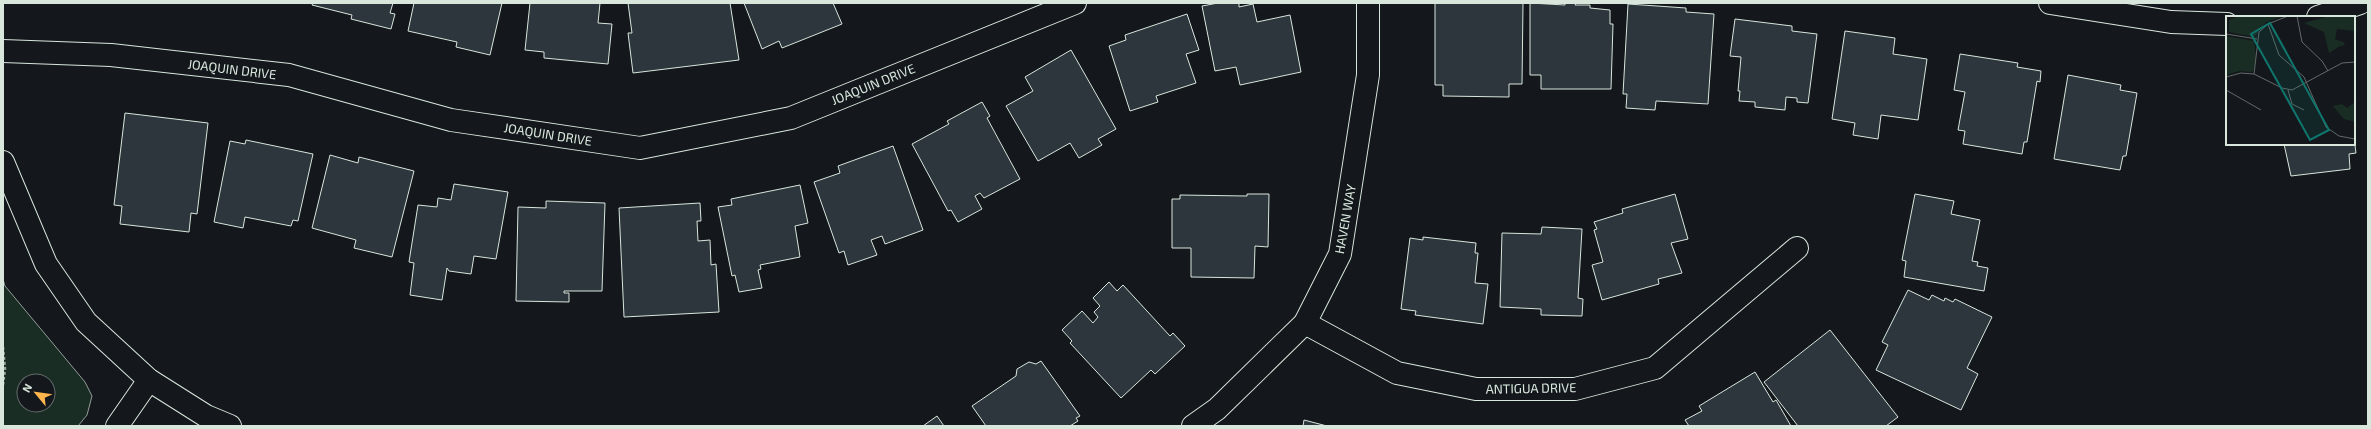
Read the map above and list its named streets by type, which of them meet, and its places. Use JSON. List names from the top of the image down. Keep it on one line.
{"streets":{"street":["JOAQUIN DRIVE","HAVEN WAY","ANTIGUA DRIVE"]},"crossings":[["HAVEN WAY","ANTIGUA DRIVE"]],"north":"top left"}
